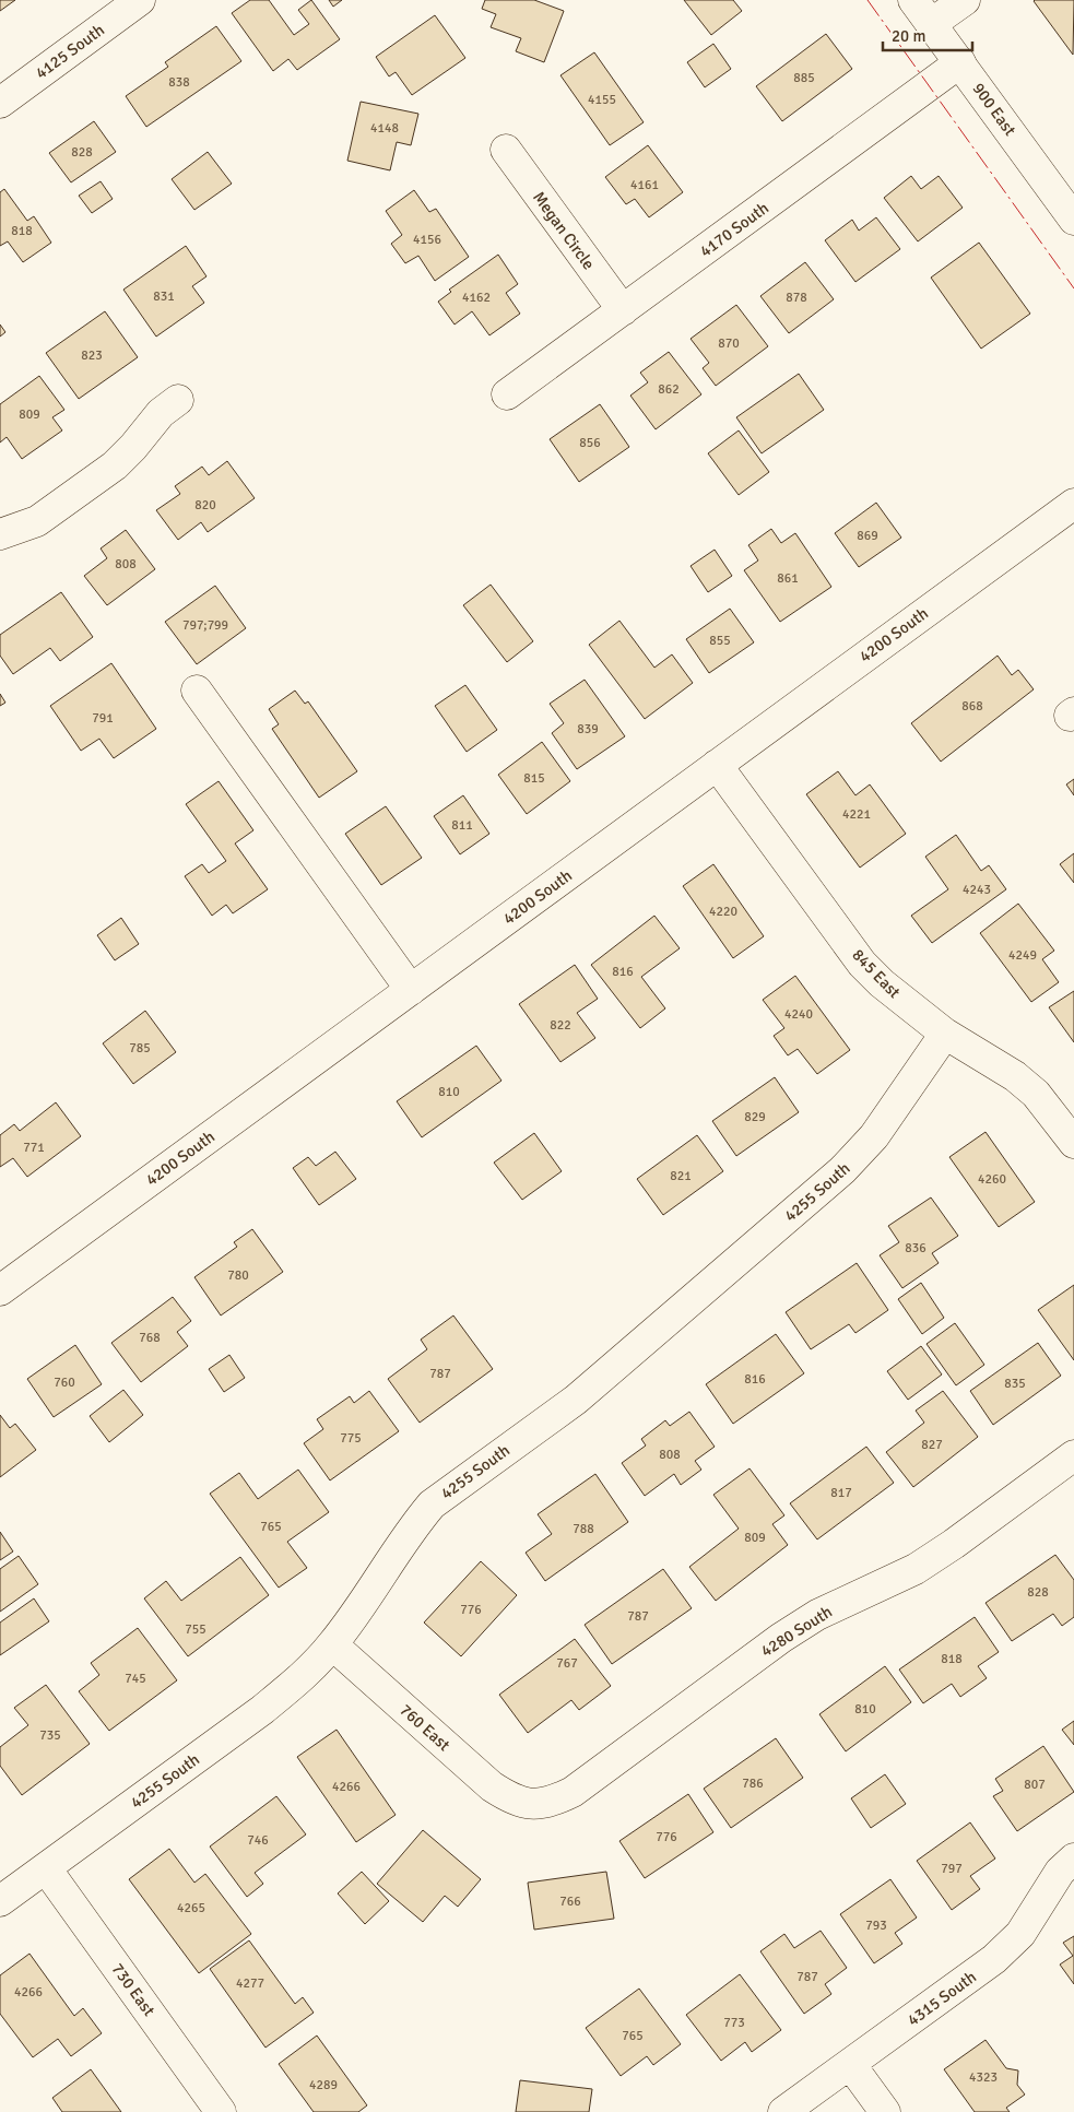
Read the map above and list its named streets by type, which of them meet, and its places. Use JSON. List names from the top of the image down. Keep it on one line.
{"streets":{"street":["4125 South","900 East","4170 South","Megan Circle","4200 South","845 East","4255 South","4280 South","760 East","730 East","4315 South"]},"crossings":[["900 East","4170 South"],["4170 South","Megan Circle"],["4200 South","845 East"],["845 East","4255 South"],["4255 South","760 East"],["4255 South","730 East"],["4280 South","760 East"]],"house_numbers":["885","838","4155","4148","828","4161","818","4156","831","4162","878","870","823","862","809","856","820","869","808","861","797;799","855","868","791","839","815","4221","811","4243","4220","4249","816","4240","822","785","810","829","771","821","4260","836","780","768","787","816","760","835","775","827","808","817","765","788","809","828","776","787","755","818","767","745","810","735","786","807","4266","776","746","797","766","4265","793","787","4277","4266","773","765","4323","4289"],"scale_bar":"20 m"}
